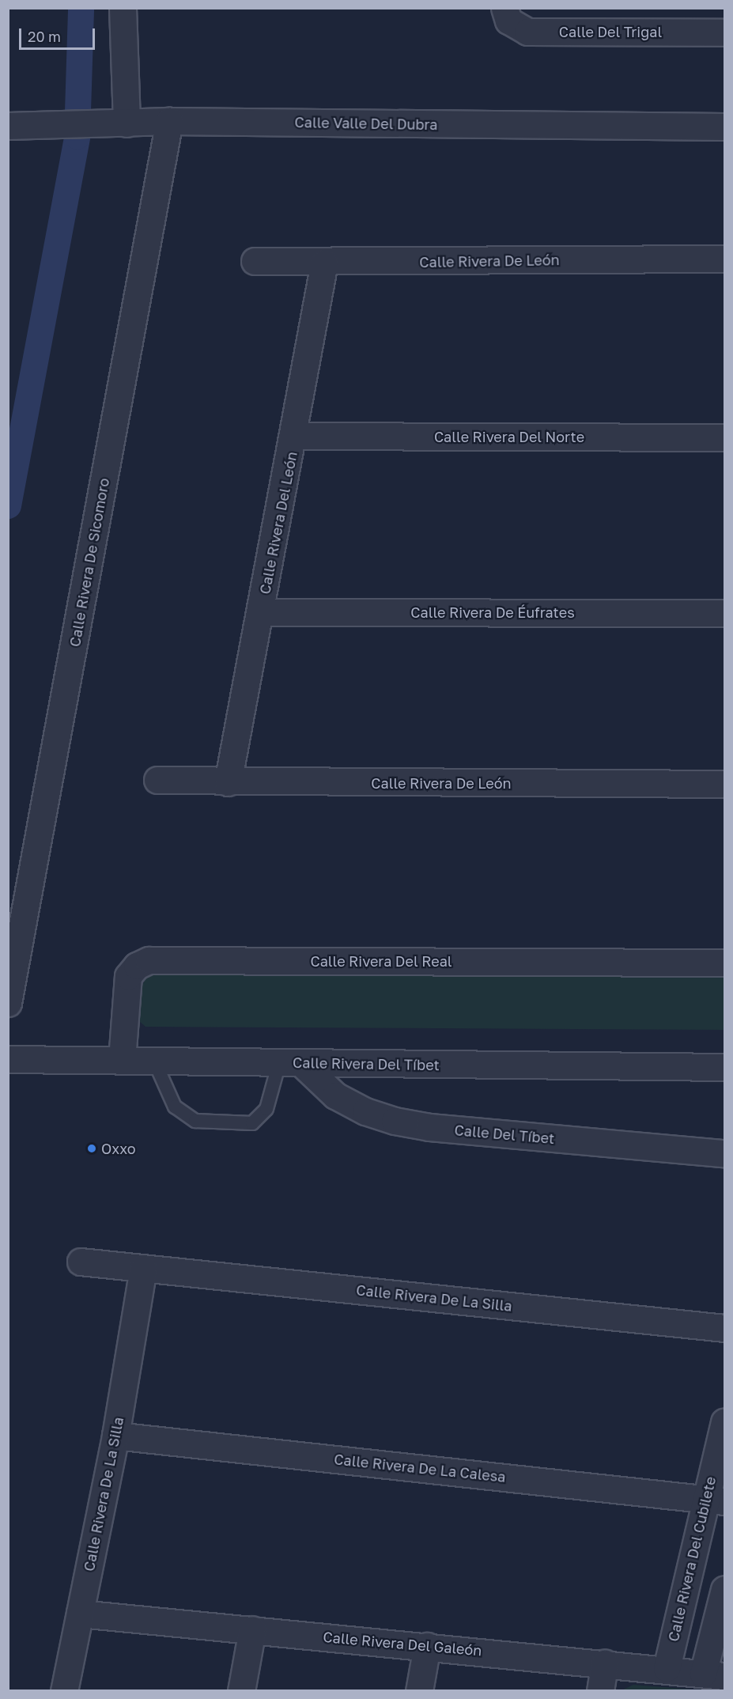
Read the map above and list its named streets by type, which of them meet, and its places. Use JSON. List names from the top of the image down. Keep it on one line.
{"streets":{"street":["Calle Del Trigal","Calle Valle Del Dubra","Calle Rivera De León","Calle Rivera Del Norte","Calle Rivera Del León","Calle Rivera De Sicomoro","Calle Rivera De Éufrates","Calle Rivera Del Real","Calle Rivera Del Tíbet","Calle Del Tíbet","Calle Rivera De La Silla","Calle Rivera De La Calesa","Calle Rivera Del Cubilete","Calle Rivera Del Galeón"]},"crossings":[["Calle Valle Del Dubra","Calle Rivera De Sicomoro"],["Calle Rivera De León","Calle Rivera Del León"],["Calle Rivera Del Norte","Calle Rivera Del León"],["Calle Rivera Del León","Calle Rivera De Éufrates"],["Calle Rivera Del Real","Calle Rivera Del Tíbet"],["Calle Rivera Del Tíbet","Calle Del Tíbet"],["Calle Rivera De La Silla","Calle Rivera De La Calesa"],["Calle Rivera De La Silla","Calle Rivera Del Galeón"],["Calle Rivera De La Calesa","Calle Rivera Del Cubilete"],["Calle Rivera Del Cubilete","Calle Rivera Del Galeón"]],"places":["Oxxo"],"scale_bar":"20 m"}
